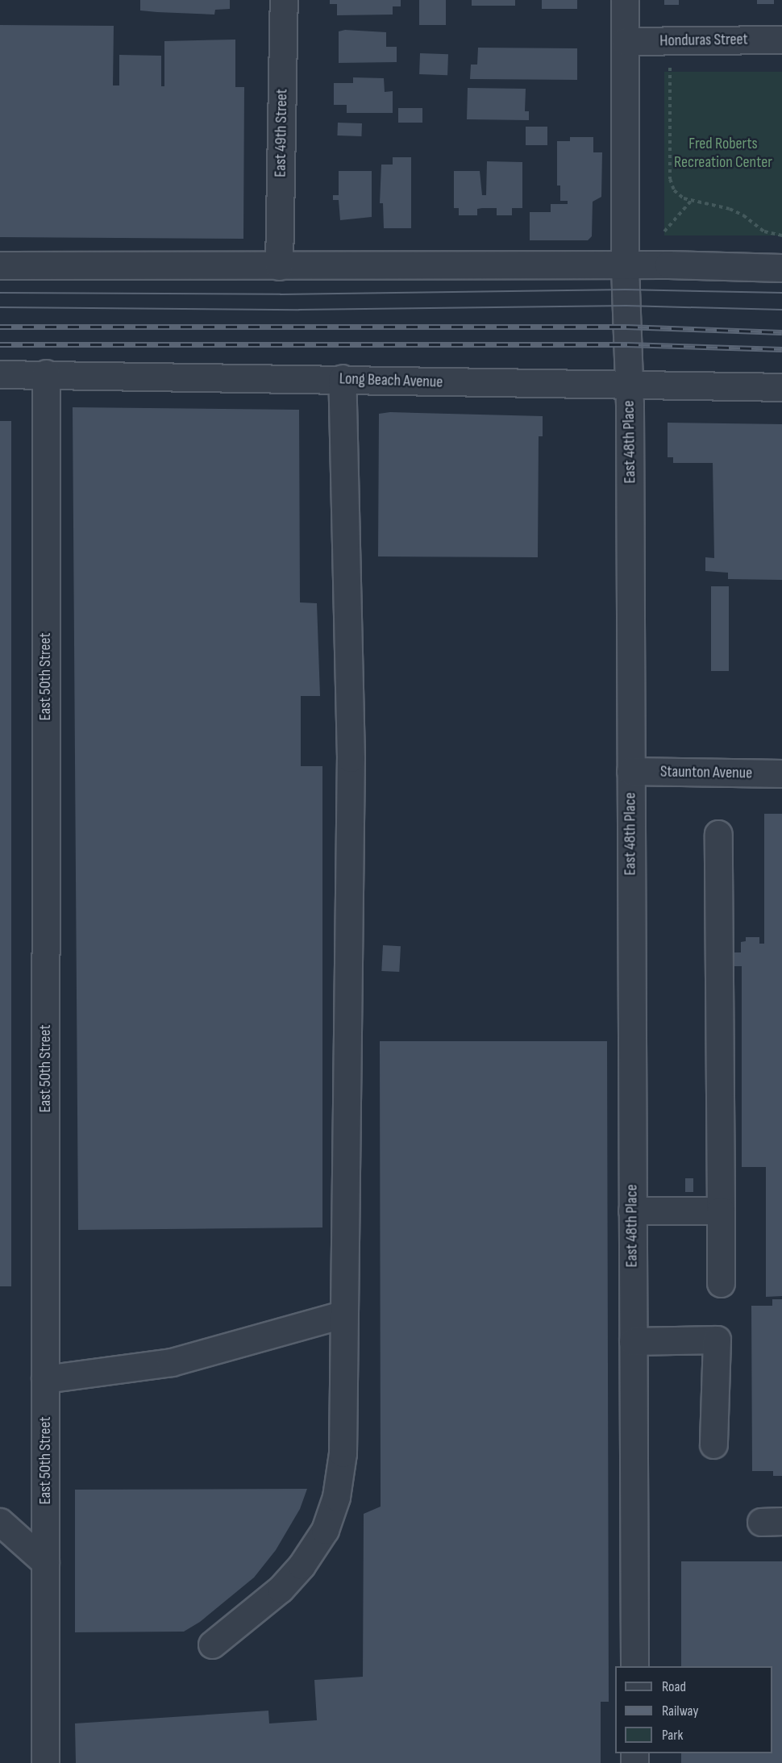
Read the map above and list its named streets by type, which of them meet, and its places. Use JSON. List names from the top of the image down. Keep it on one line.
{"streets":{"street":["Honduras Street","East 49th Street","Long Beach Avenue","East 48th Place","East 50th Street","Staunton Avenue"]},"crossings":[["Honduras Street","East 48th Place"],["Long Beach Avenue","East 48th Place"],["Long Beach Avenue","East 50th Street"],["East 48th Place","Staunton Avenue"]],"parks":["Fred Roberts Recreation Center"],"legend":["Road","Railway","Park"]}
